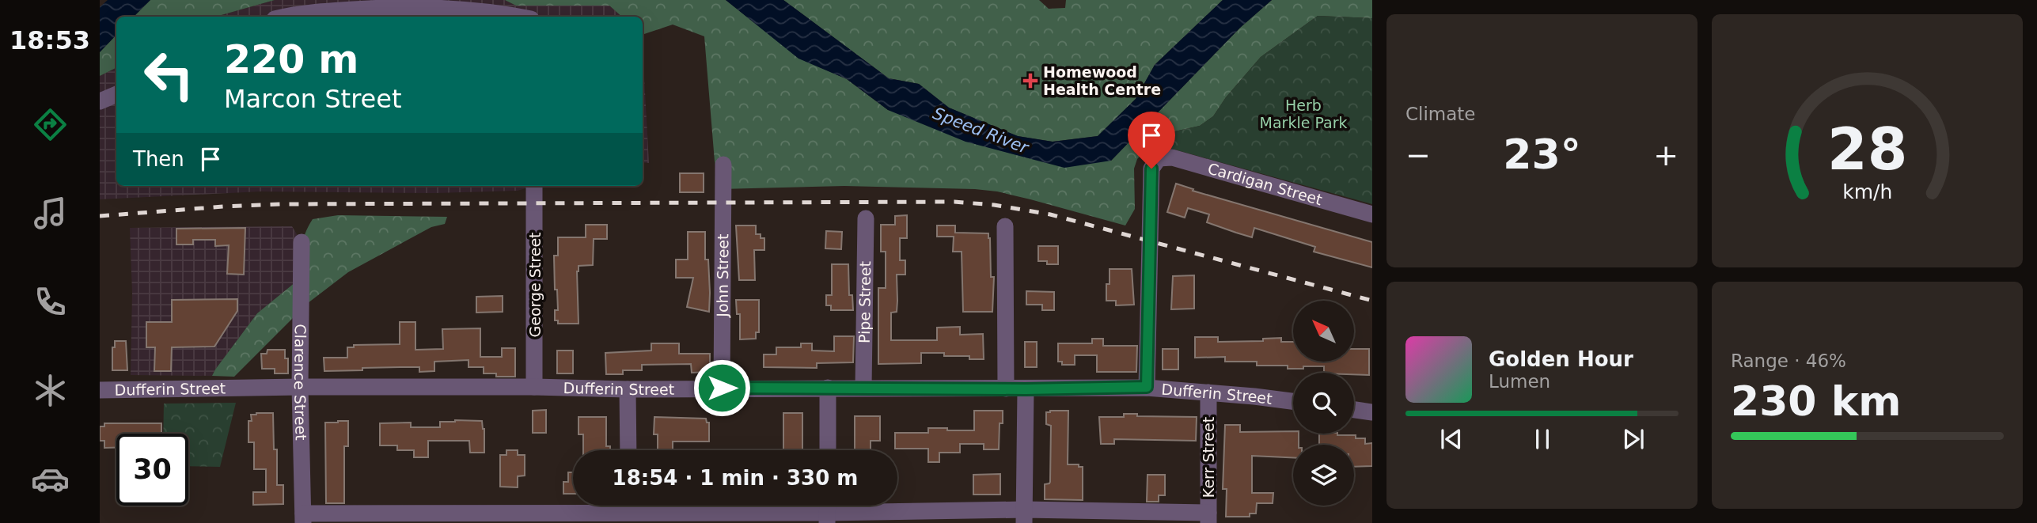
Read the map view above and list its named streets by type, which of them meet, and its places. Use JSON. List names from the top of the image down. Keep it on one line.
{"streets":{"street":["Cardigan Street","John Street","George Street","Pipe Street","Clarence Street","Dufferin Street","Kerr Street"]},"crossings":[["Cardigan Street","Dufferin Street"],["John Street","Dufferin Street"],["George Street","Dufferin Street"],["Pipe Street","Dufferin Street"],["Clarence Street","Dufferin Street"],["Dufferin Street","Kerr Street"]],"water":["Speed River"],"parks":["Herb Markle Park"],"places":{"health":["Homewood Health Centre"]},"north":"top left","page":{"tabs":"18:53","tile":["Climate",["Range · 46%","230 km"]],"turn":["220 m","Marcon Street"],"heat":["−","23°","+"],"then":"Then","song":["Golden Hour","Lumen"],"limit":"30","trip":"18:54 · 1 min · 330 m","gauge":["28","km/h"]}}
